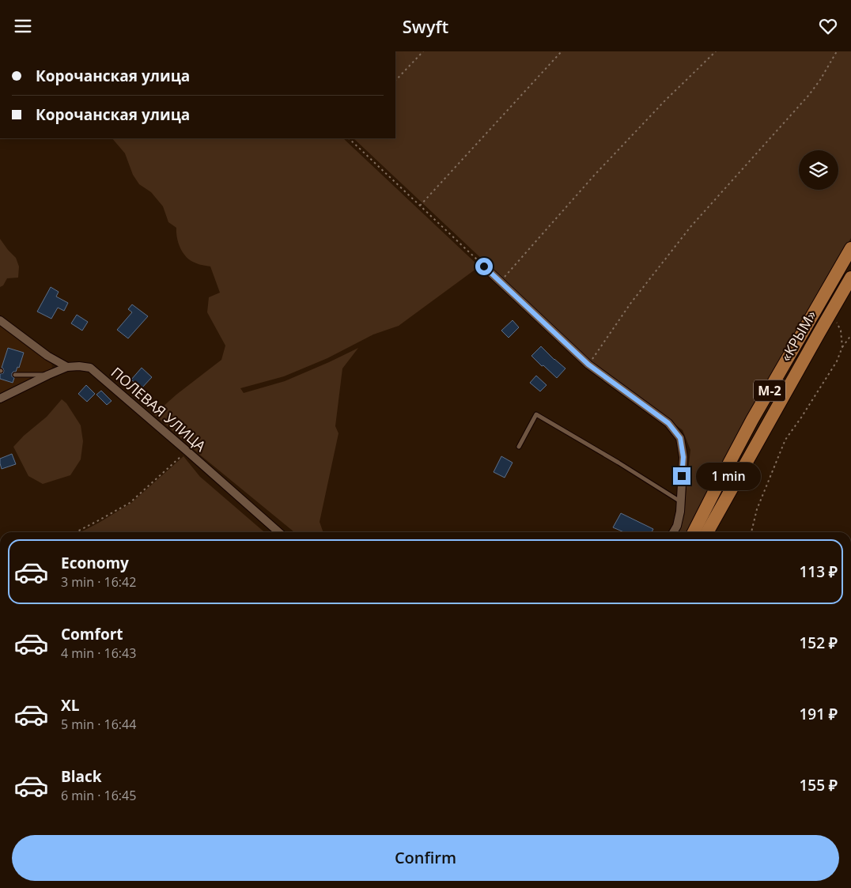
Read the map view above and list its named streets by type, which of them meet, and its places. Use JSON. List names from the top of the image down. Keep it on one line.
{"streets":{"main road":["«КРЫМ»","М-2"],"street":["ПОЛЕВАЯ УЛИЦА"]},"page":{"header":"Swyft","banner":["Корочанская улица","Корочанская улица"],"bubble":"1 min","list":[{"name":"Economy","note":"3 min · 16:42","value":"113 ₽"},{"name":"Comfort","note":"4 min · 16:43","value":"152 ₽"},{"name":"XL","note":"5 min · 16:44","value":"191 ₽"},{"name":"Black","note":"6 min · 16:45","value":"155 ₽"}],"buttons":"Confirm"}}
